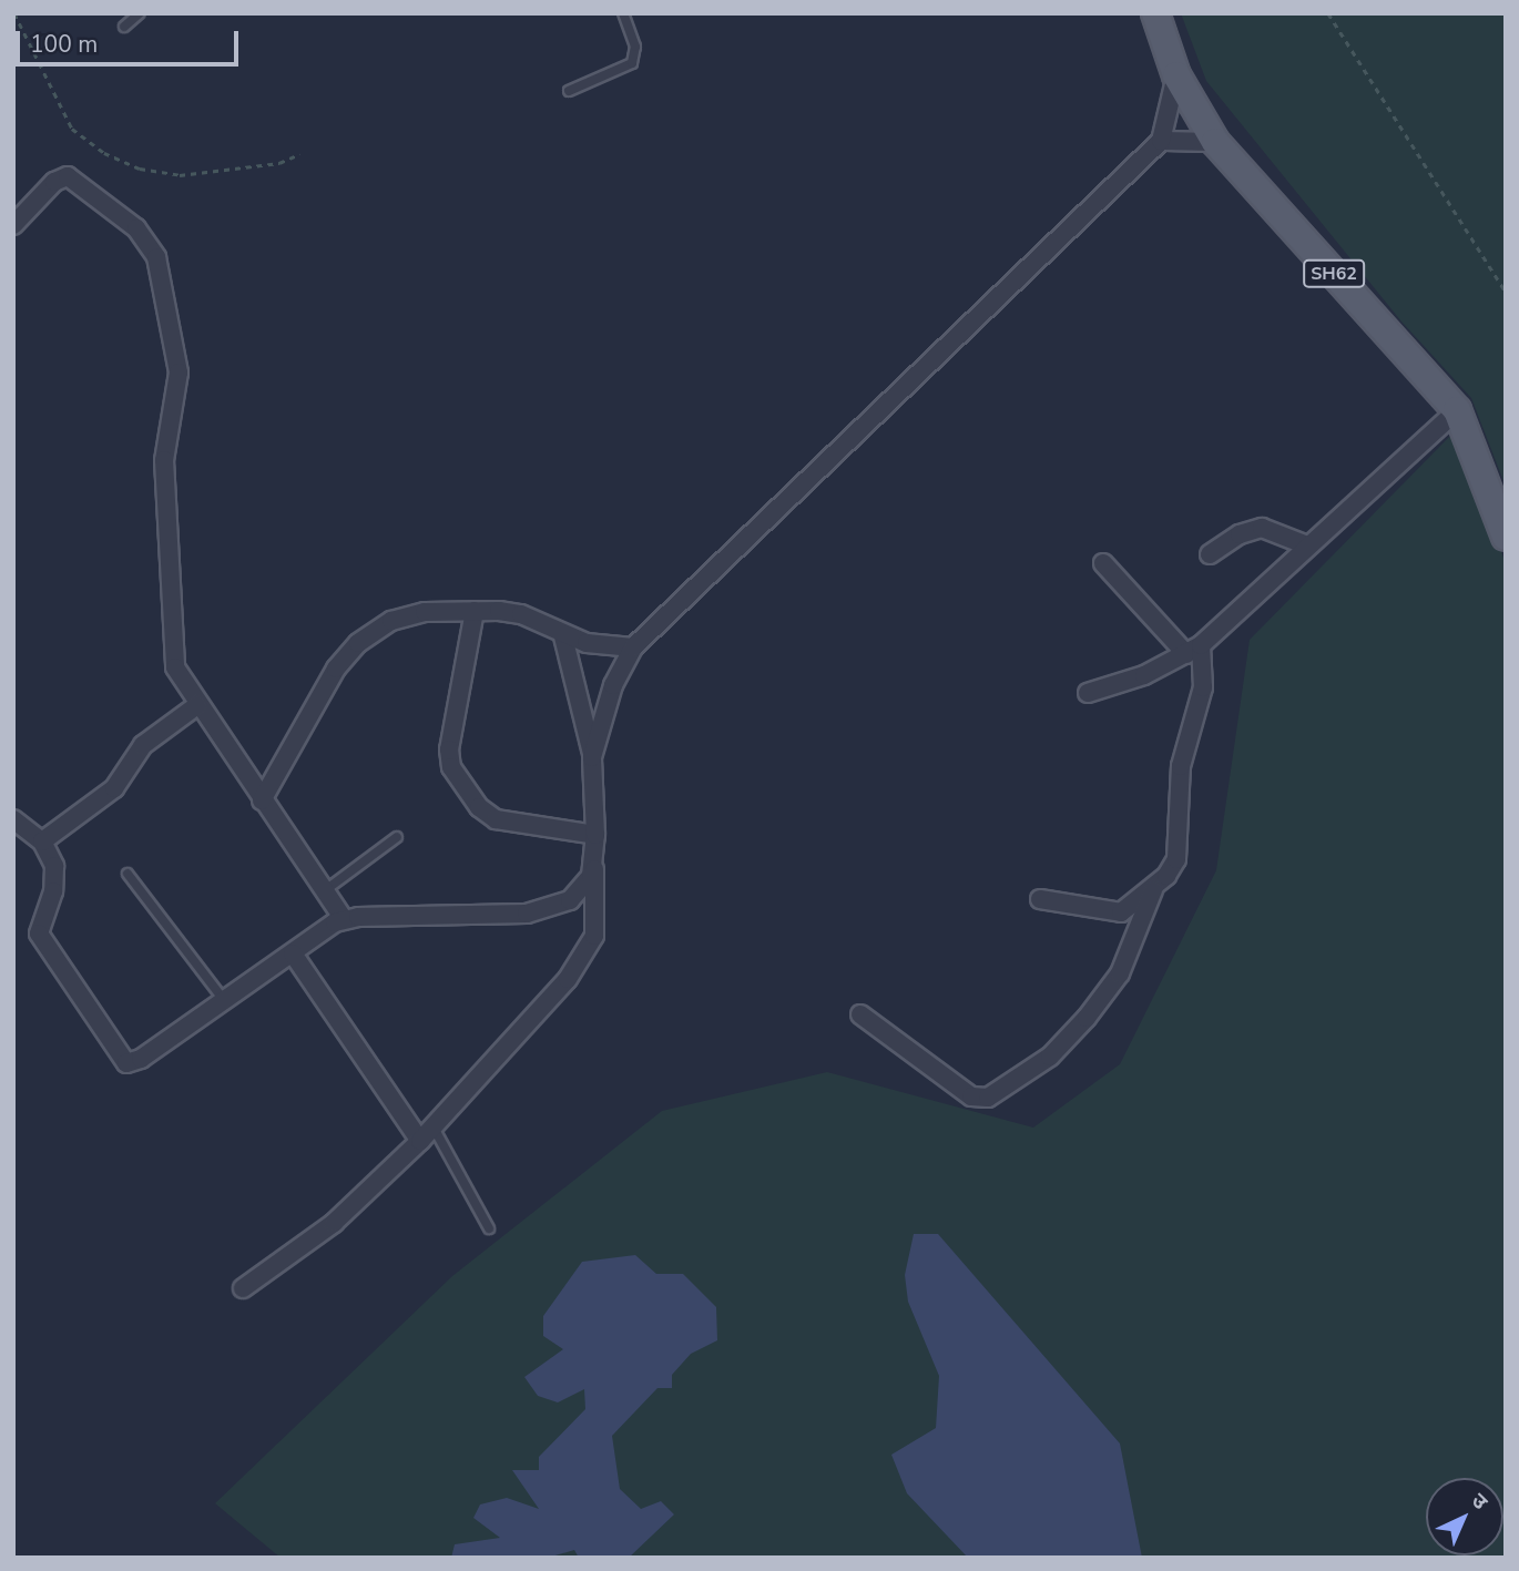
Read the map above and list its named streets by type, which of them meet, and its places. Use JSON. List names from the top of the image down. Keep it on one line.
{"streets":{"main road":["SH62"]},"scale_bar":"100 m","north":"top right"}
